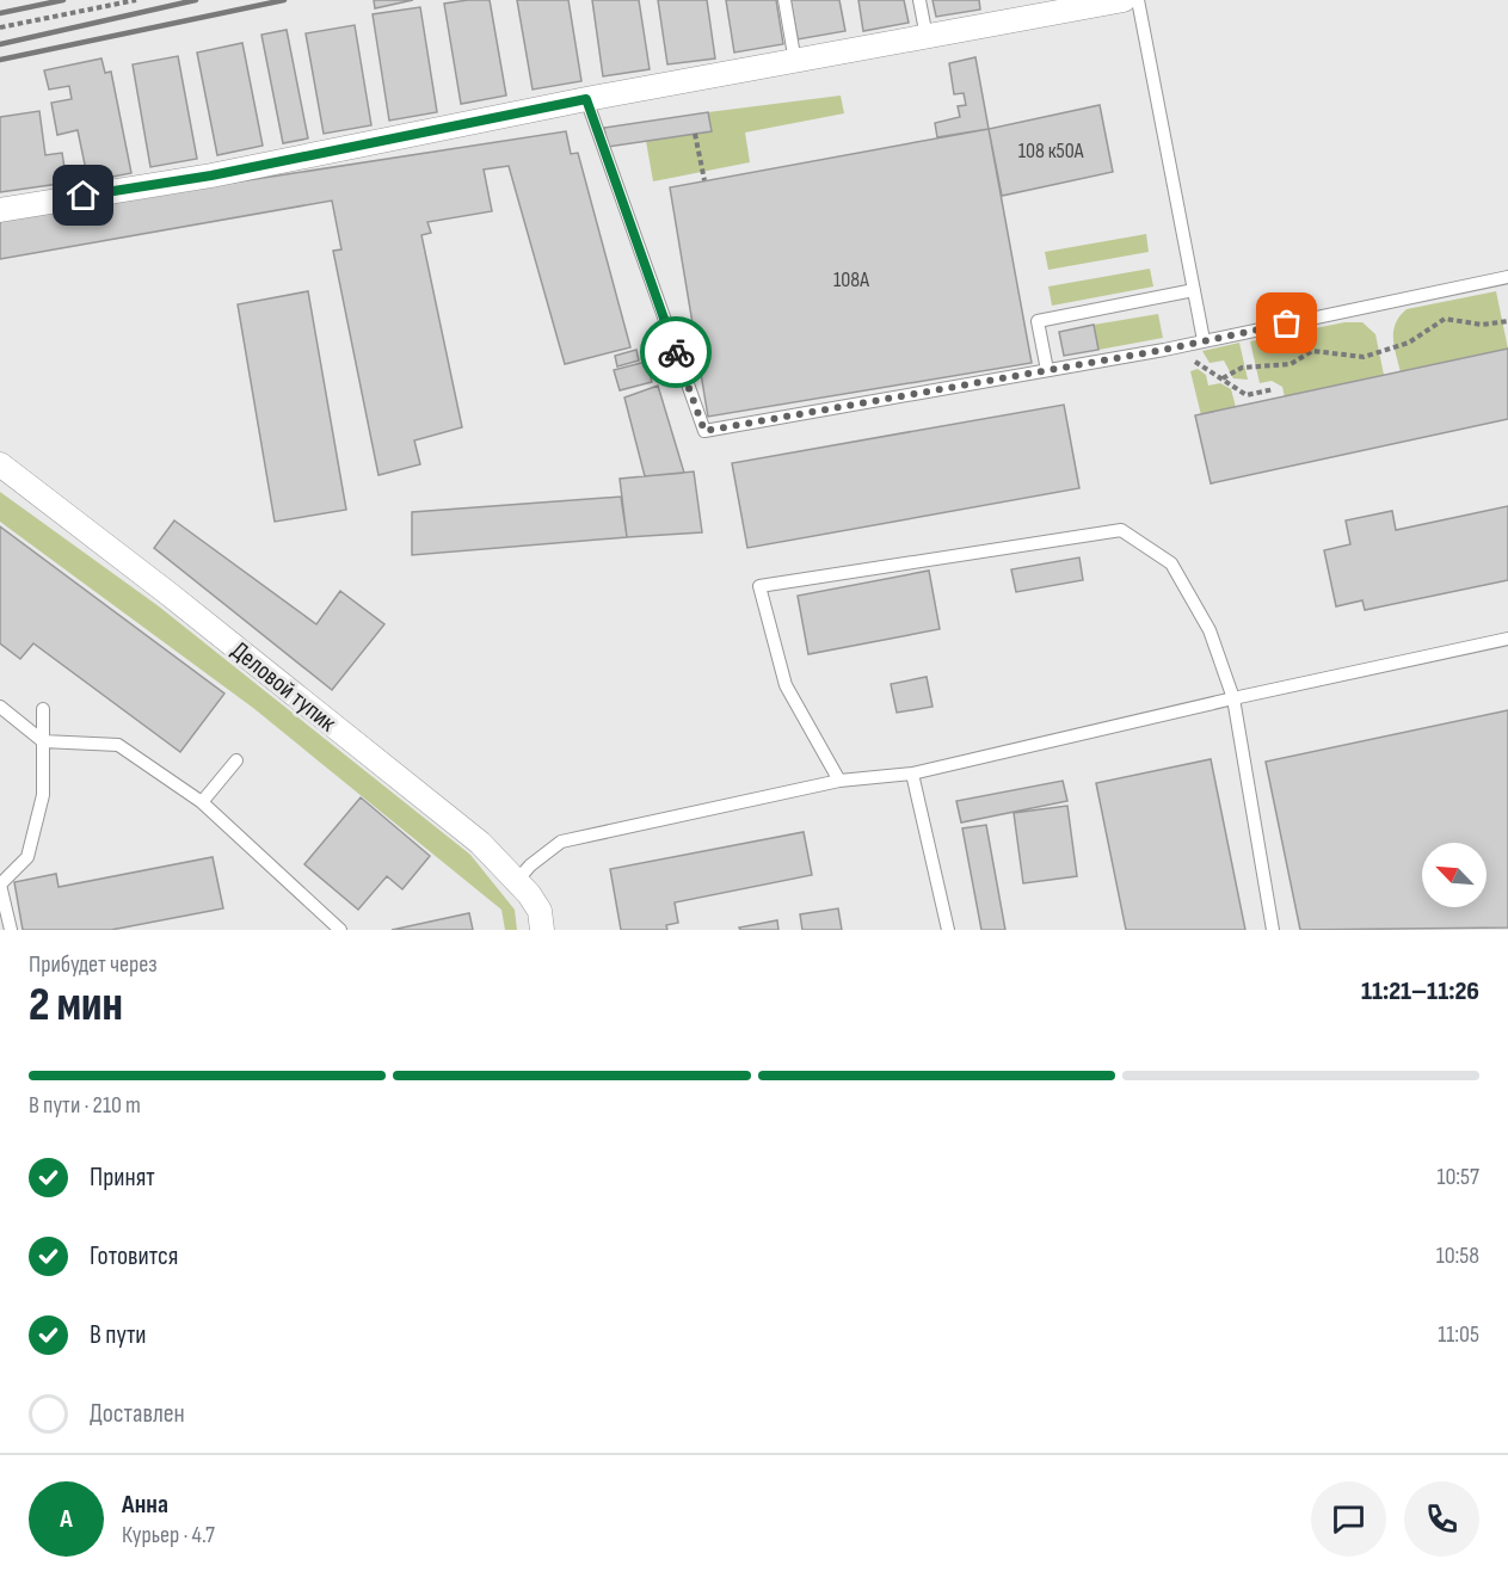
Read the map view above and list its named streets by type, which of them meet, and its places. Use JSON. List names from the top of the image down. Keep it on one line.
{"streets":{"street":["Деловой тупик"]},"house_numbers":["108 к50А","108А"],"north":"top left","page":{"heading":["2 мин","Прибудет через","11:21–11:26"],"panel":["Анна","Курьер · 4.7"],"bar":"В пути · 210 m","list":[["Принят","10:57"],["Готовится","10:58"],["В пути","11:05"],"Доставлен"],"round":"А"}}
